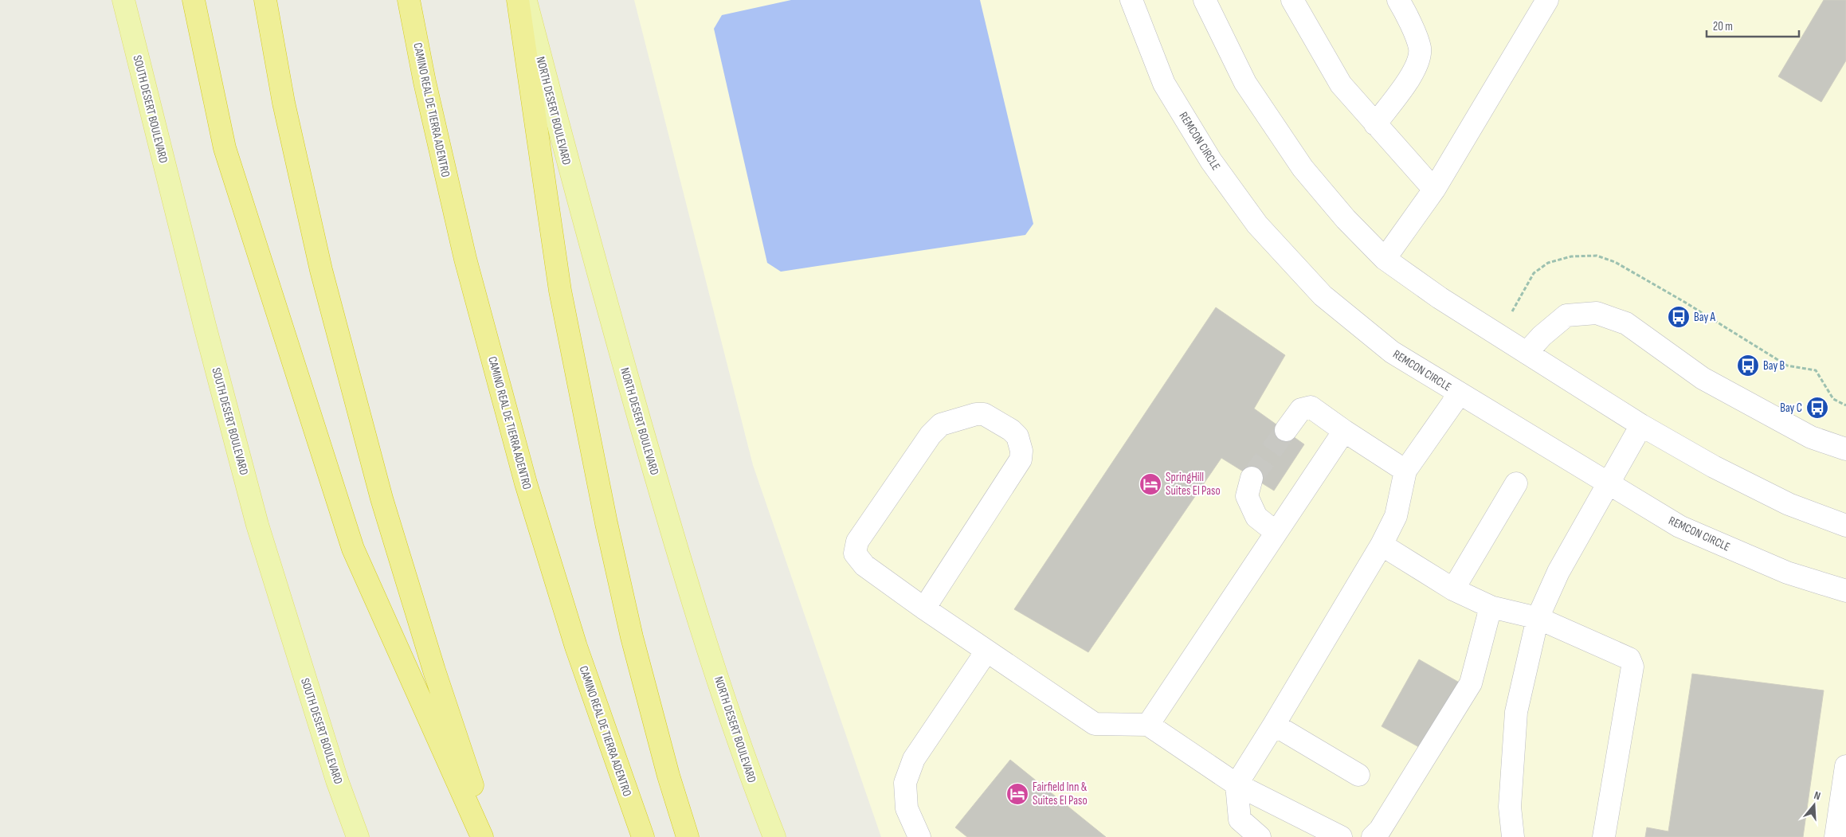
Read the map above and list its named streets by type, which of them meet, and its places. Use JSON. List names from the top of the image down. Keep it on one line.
{"streets":{"highway":["CAMINO REAL DE TIERRA ADENTRO"],"main road":["SOUTH DESERT BOULEVARD","NORTH DESERT BOULEVARD"],"street":["REMCON CIRCLE"]},"places":{"bus stop":["Bay A","Bay B","Bay C"],"hotel":["SpringHill Suites El Paso","Fairfield Inn & Suites El Paso"]},"scale_bar":"20 m","north":"top"}
